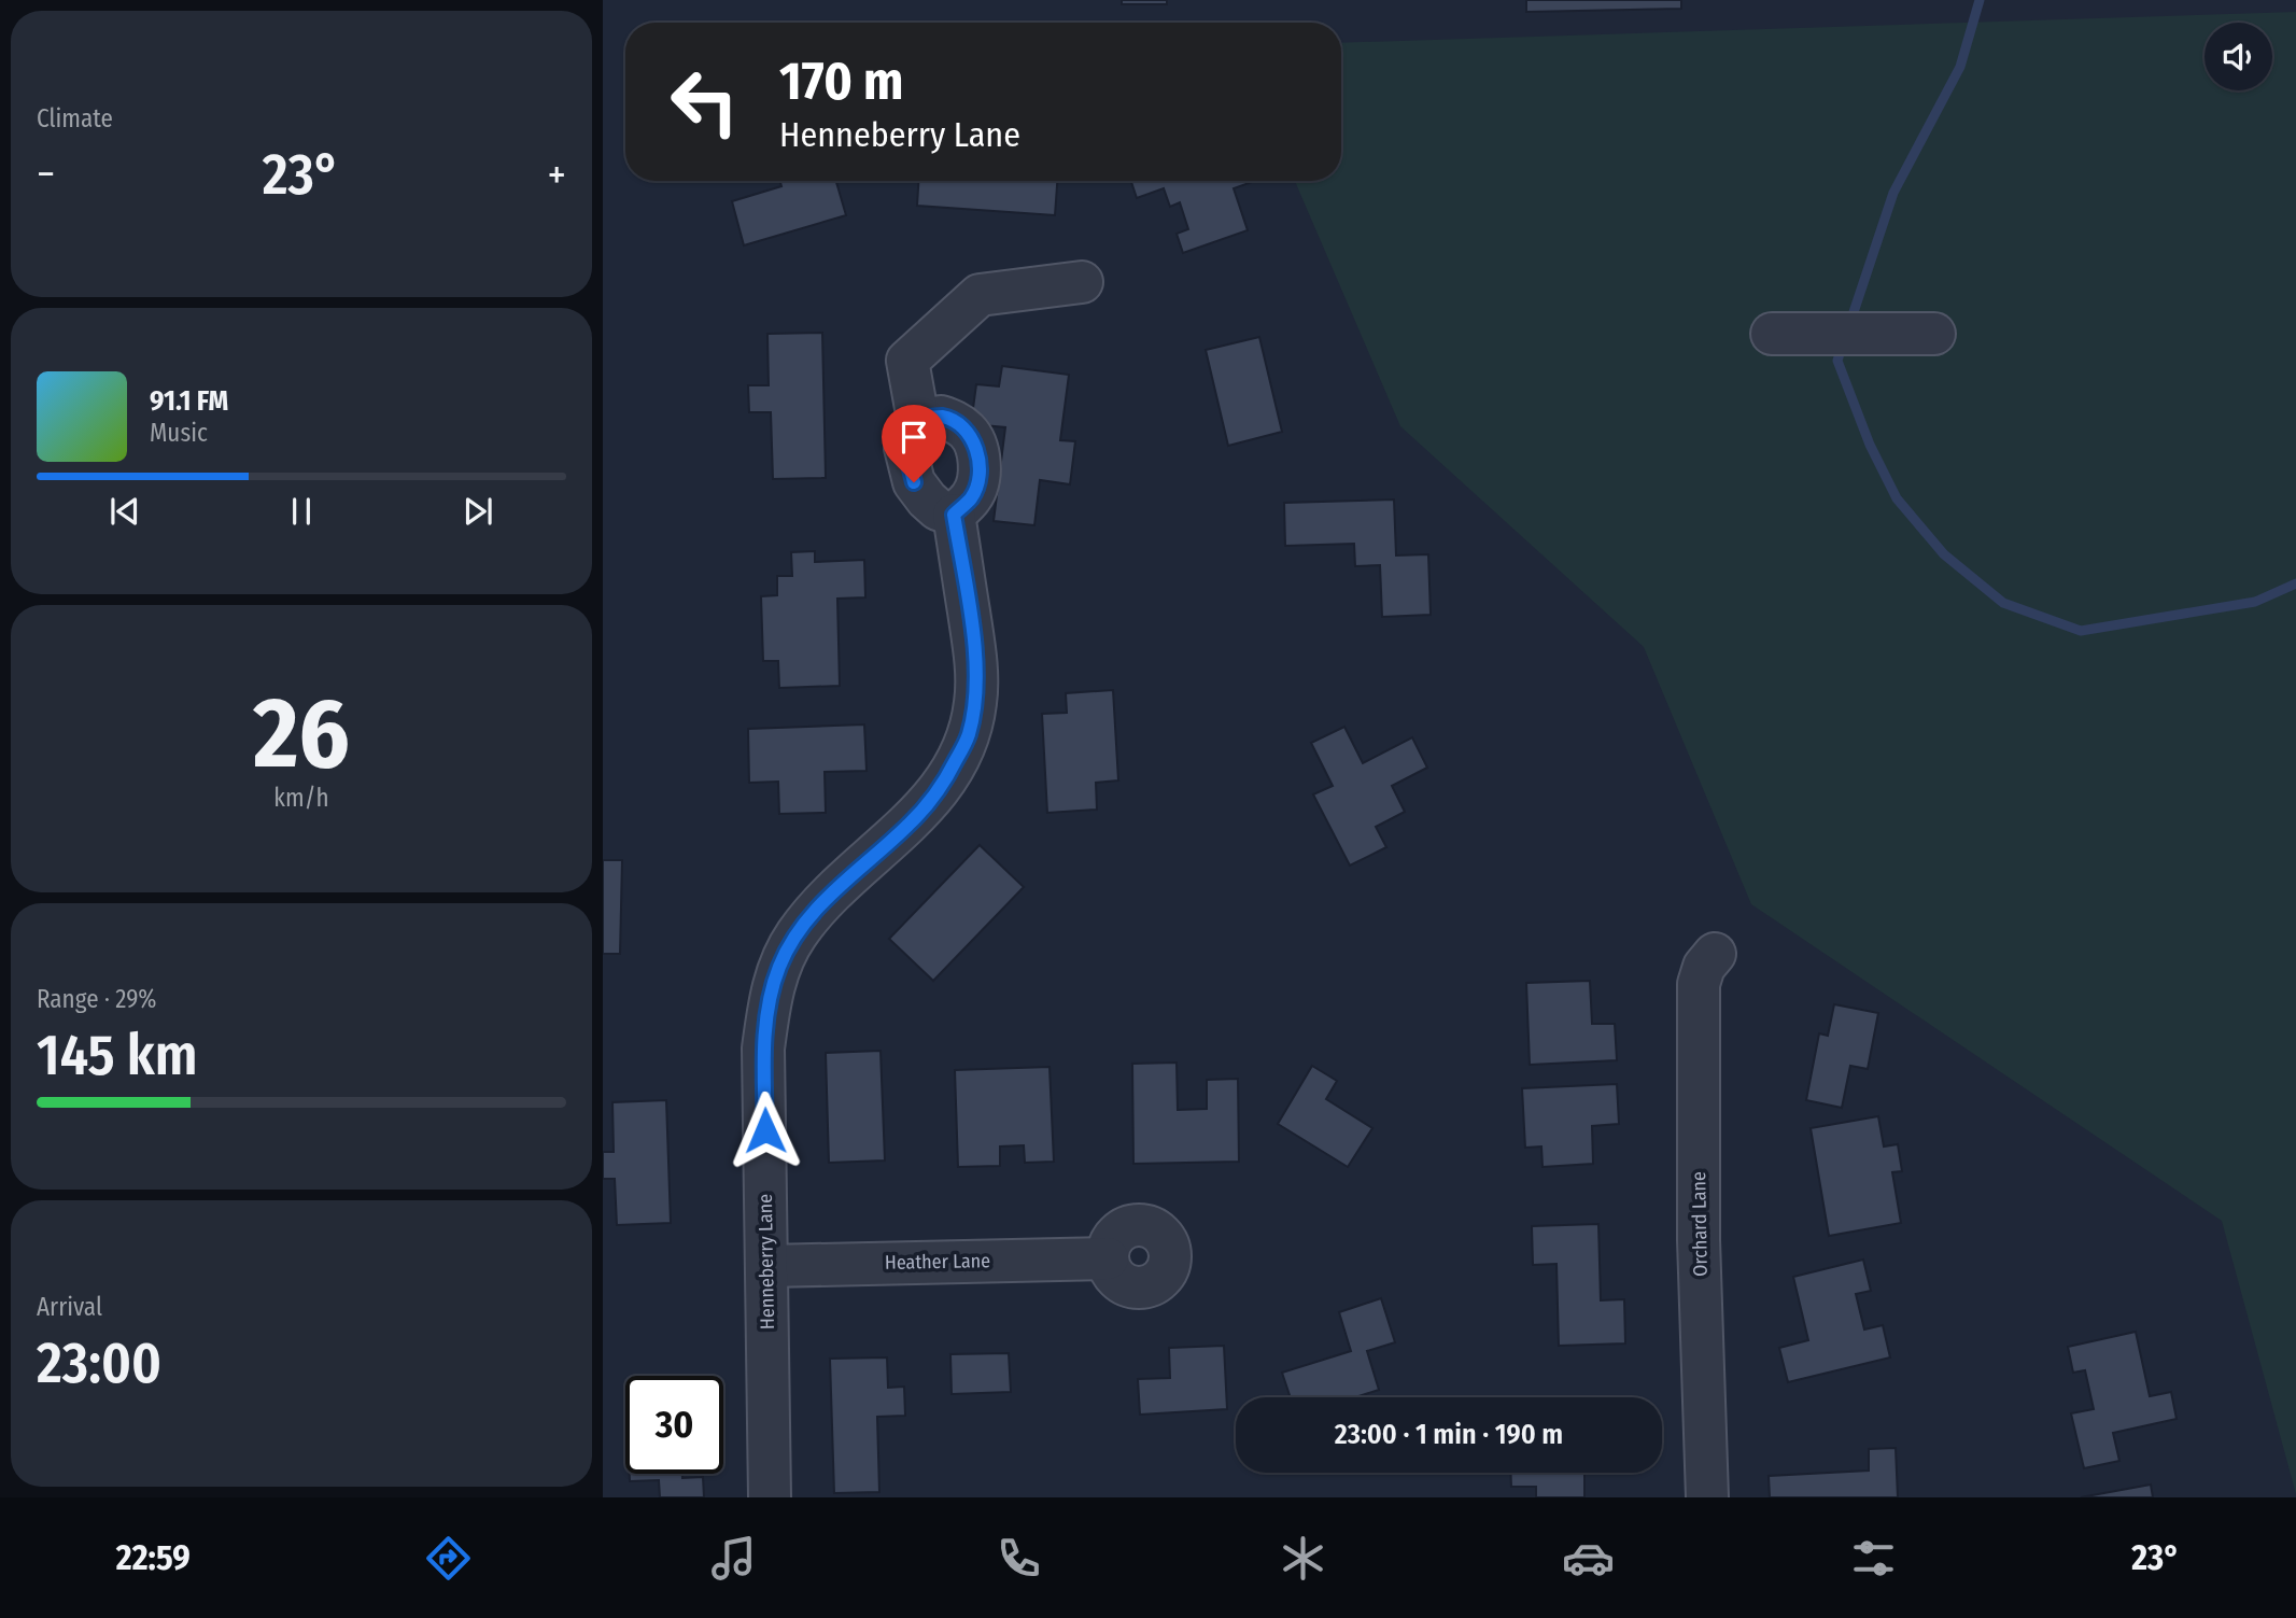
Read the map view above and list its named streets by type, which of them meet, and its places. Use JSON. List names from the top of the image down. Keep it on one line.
{"streets":{"street":["Orchard Lane","Henneberry Lane","Heather Lane"]},"crossings":[["Henneberry Lane","Heather Lane"]],"page":{"tile":["Climate",["26","km/h"],["Range · 29%","145 km"],["Arrival","23:00"]],"turn":["170 m","Henneberry Lane"],"heat":["−","23°","+"],"song":["91.1 FM","Music"],"limit":"30","trip":"23:00 · 1 min · 190 m","tabs":["22:59","23°"]}}
